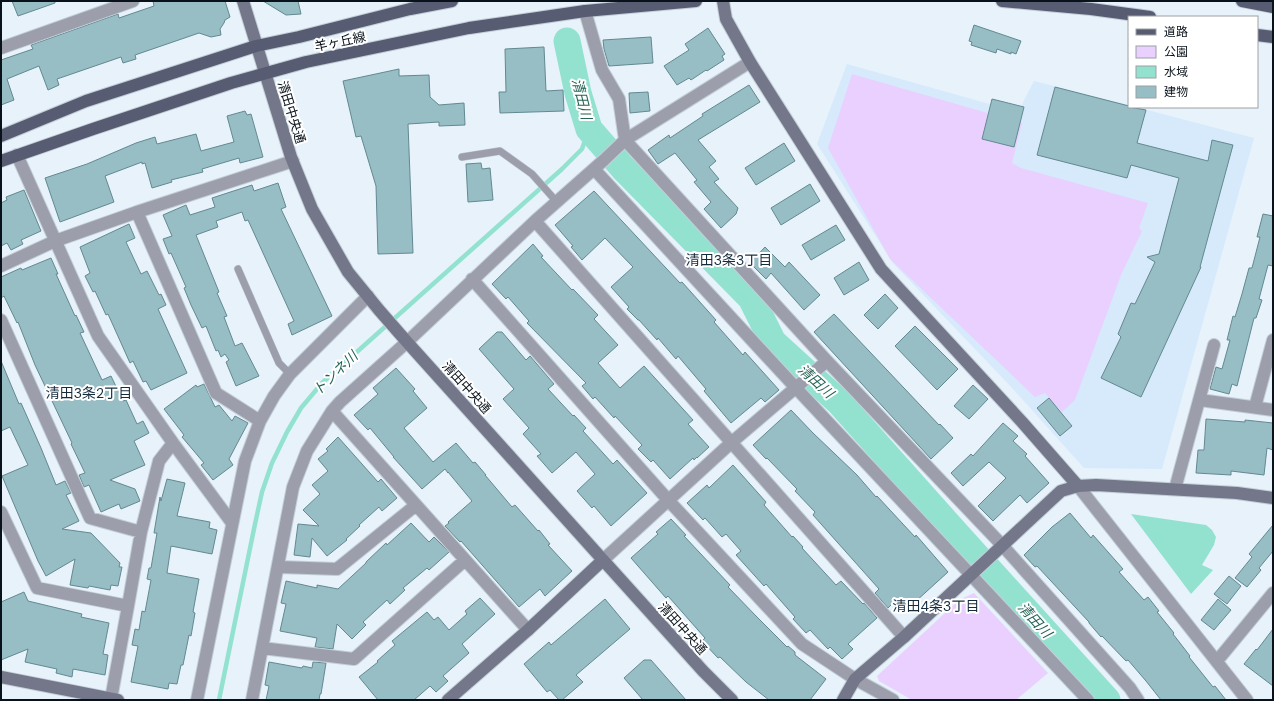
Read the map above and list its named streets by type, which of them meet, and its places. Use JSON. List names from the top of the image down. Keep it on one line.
{"streets":{"main road":["羊ヶ丘線"],"street":["清田中央通"]},"crossings":[["羊ヶ丘線","清田中央通"]],"districts":["清田3条3丁目","清田3条2丁目","清田4条3丁目"],"water":["清田川","トンネ川"],"legend":["道路","公園","水域","建物"]}
